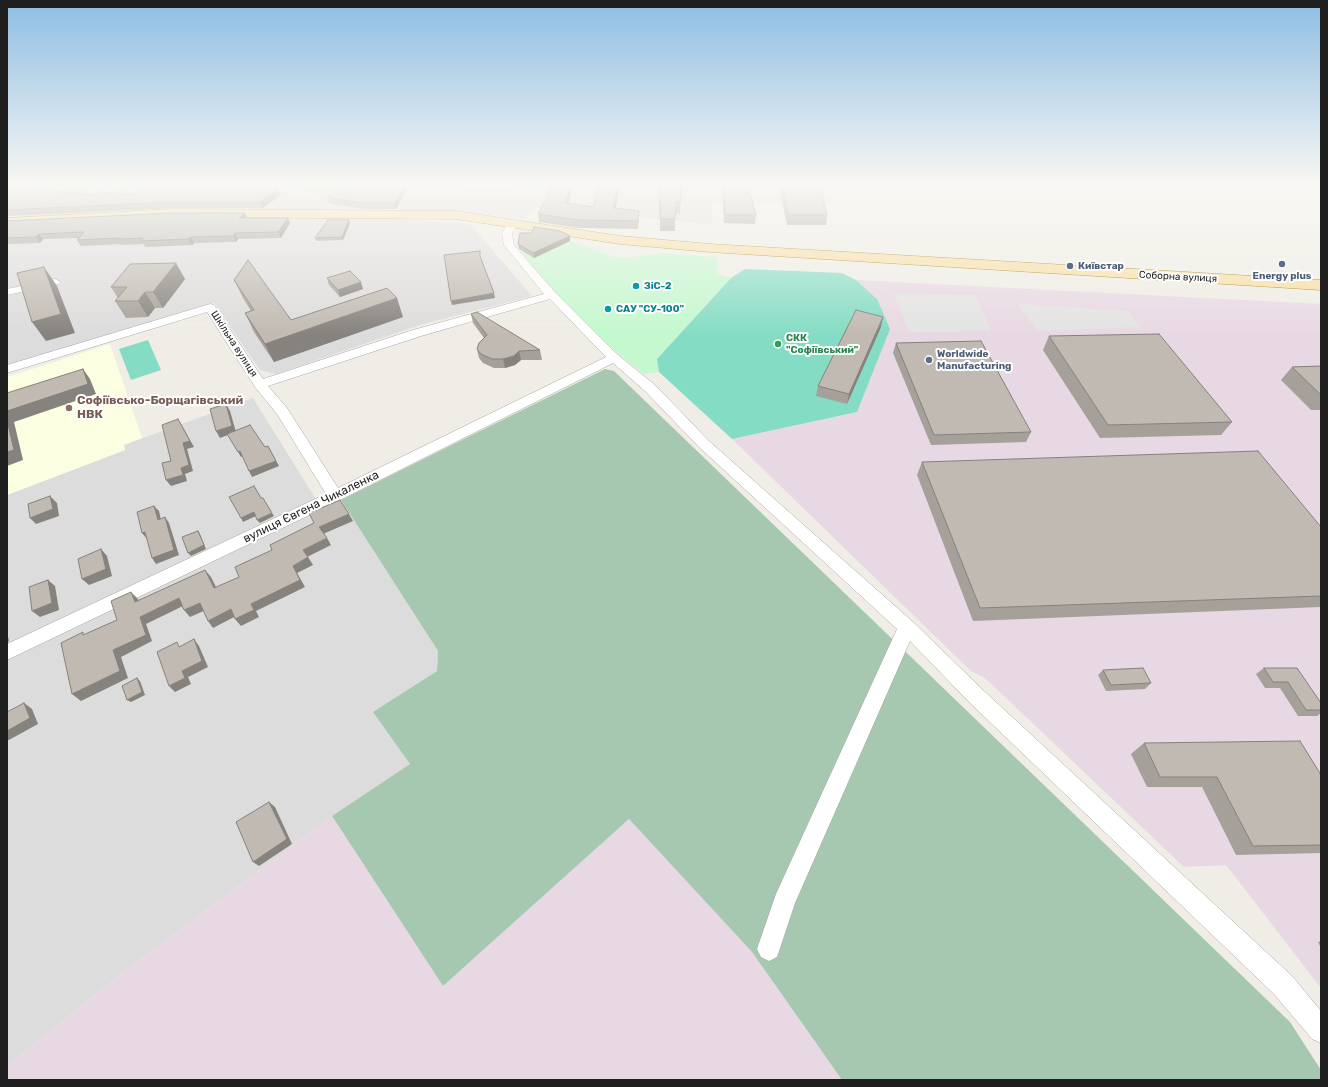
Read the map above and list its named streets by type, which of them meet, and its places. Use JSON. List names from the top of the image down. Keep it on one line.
{"streets":{"main road":["Соборна вулиця"],"street":["Шкільна вулиця","вулиця Євгена Чикаленка"]},"places":["Energy plus","Київстар","ЗіС-2","САУ \"СУ-100\"","СКК \"Софіївський\"","Worldwide Manufacturing","Софіївсько-Борщагівський НВК"]}
